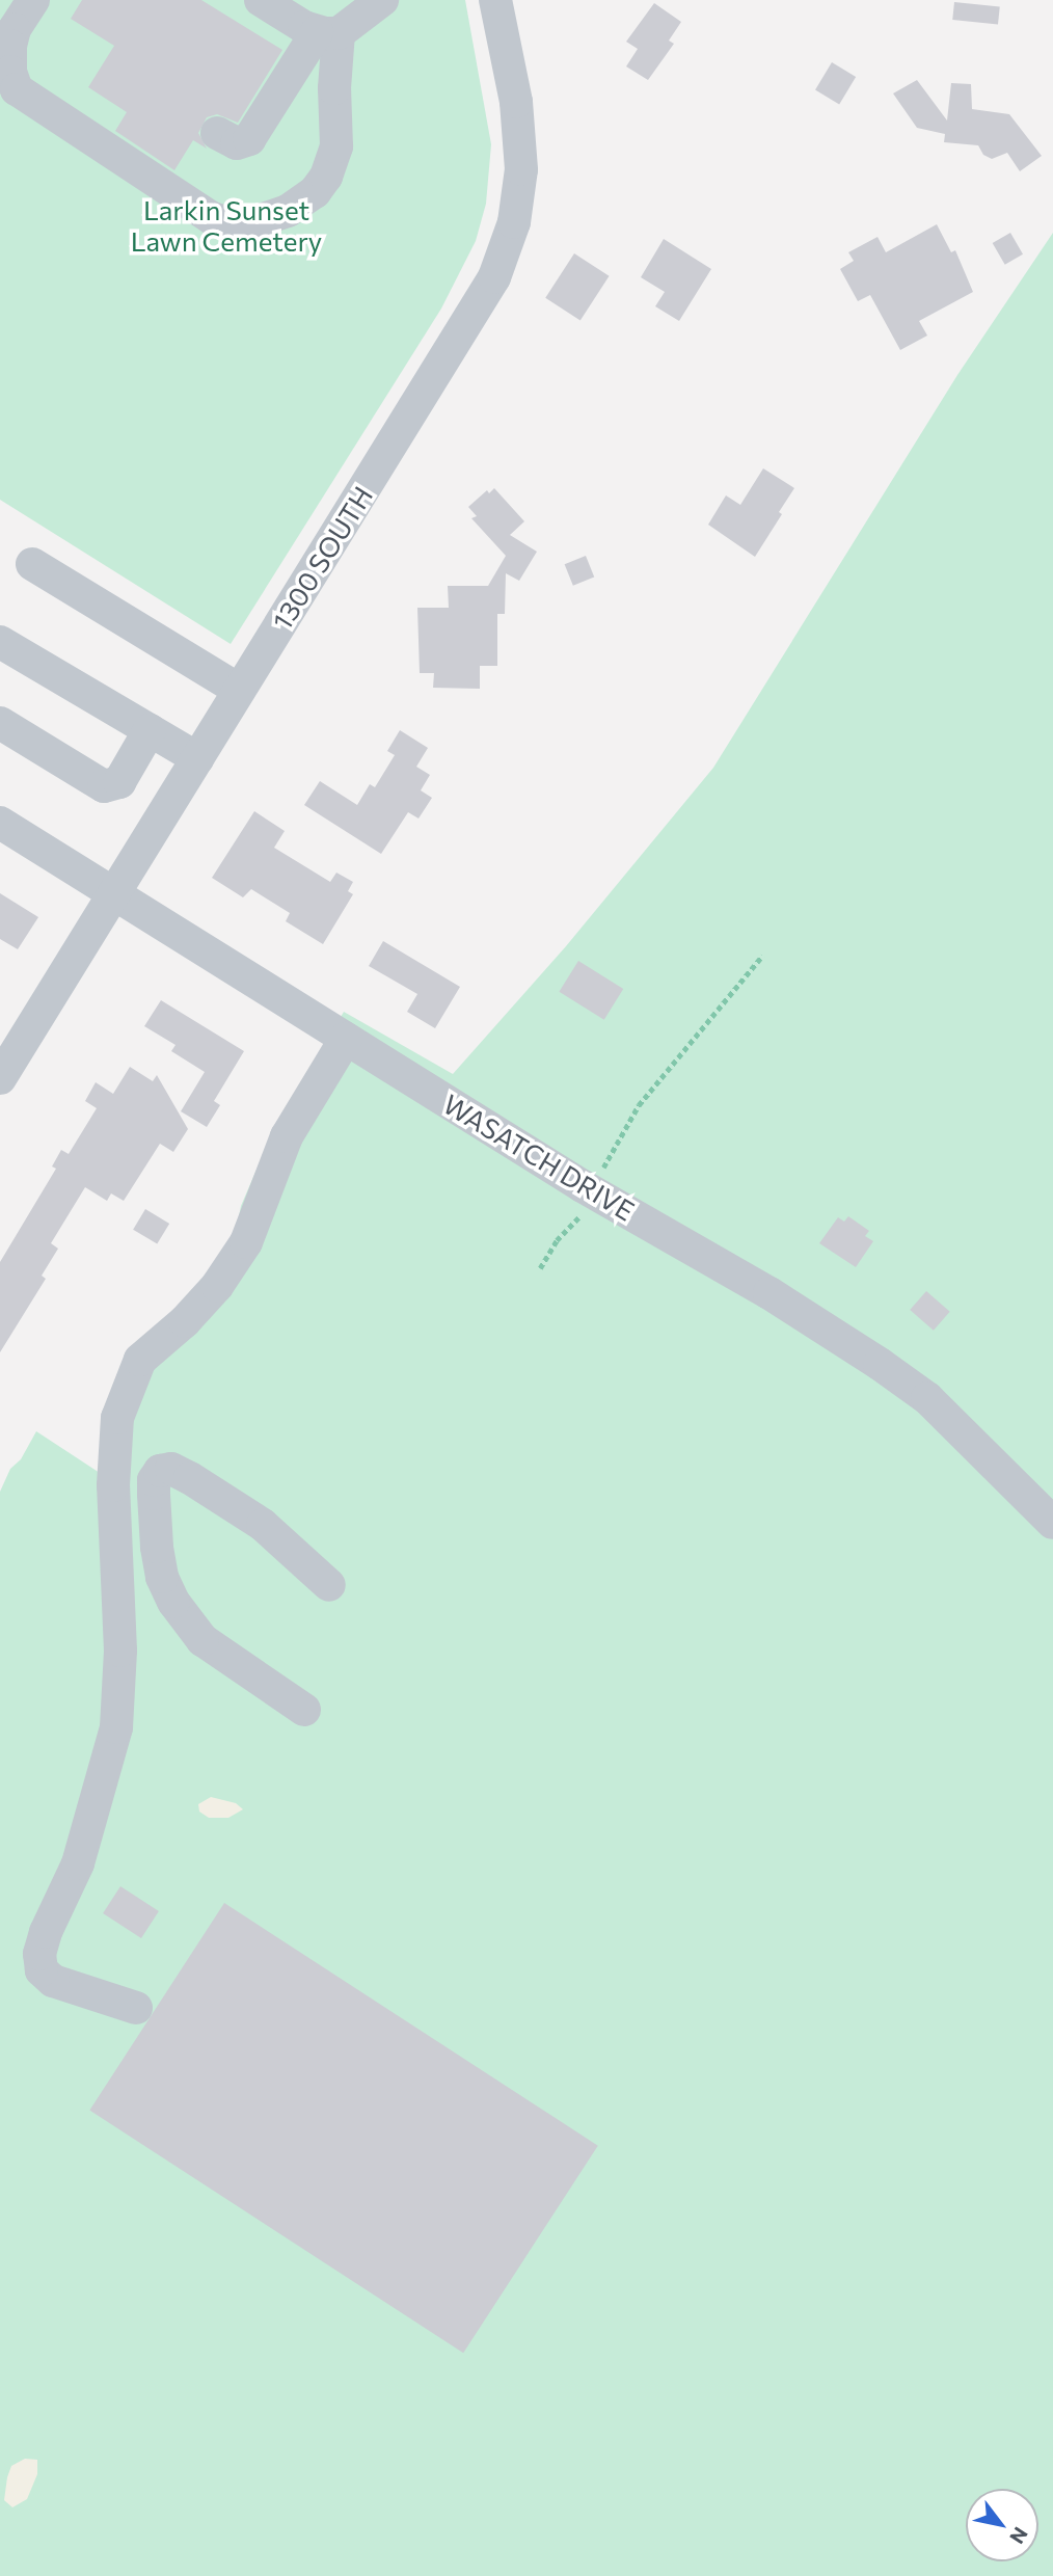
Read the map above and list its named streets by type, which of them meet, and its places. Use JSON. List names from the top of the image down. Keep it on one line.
{"streets":{"street":["1300 SOUTH","WASATCH DRIVE"]},"crossings":[["1300 SOUTH","WASATCH DRIVE"]],"parks":["Larkin Sunset Lawn Cemetery"],"north":"bottom right"}
